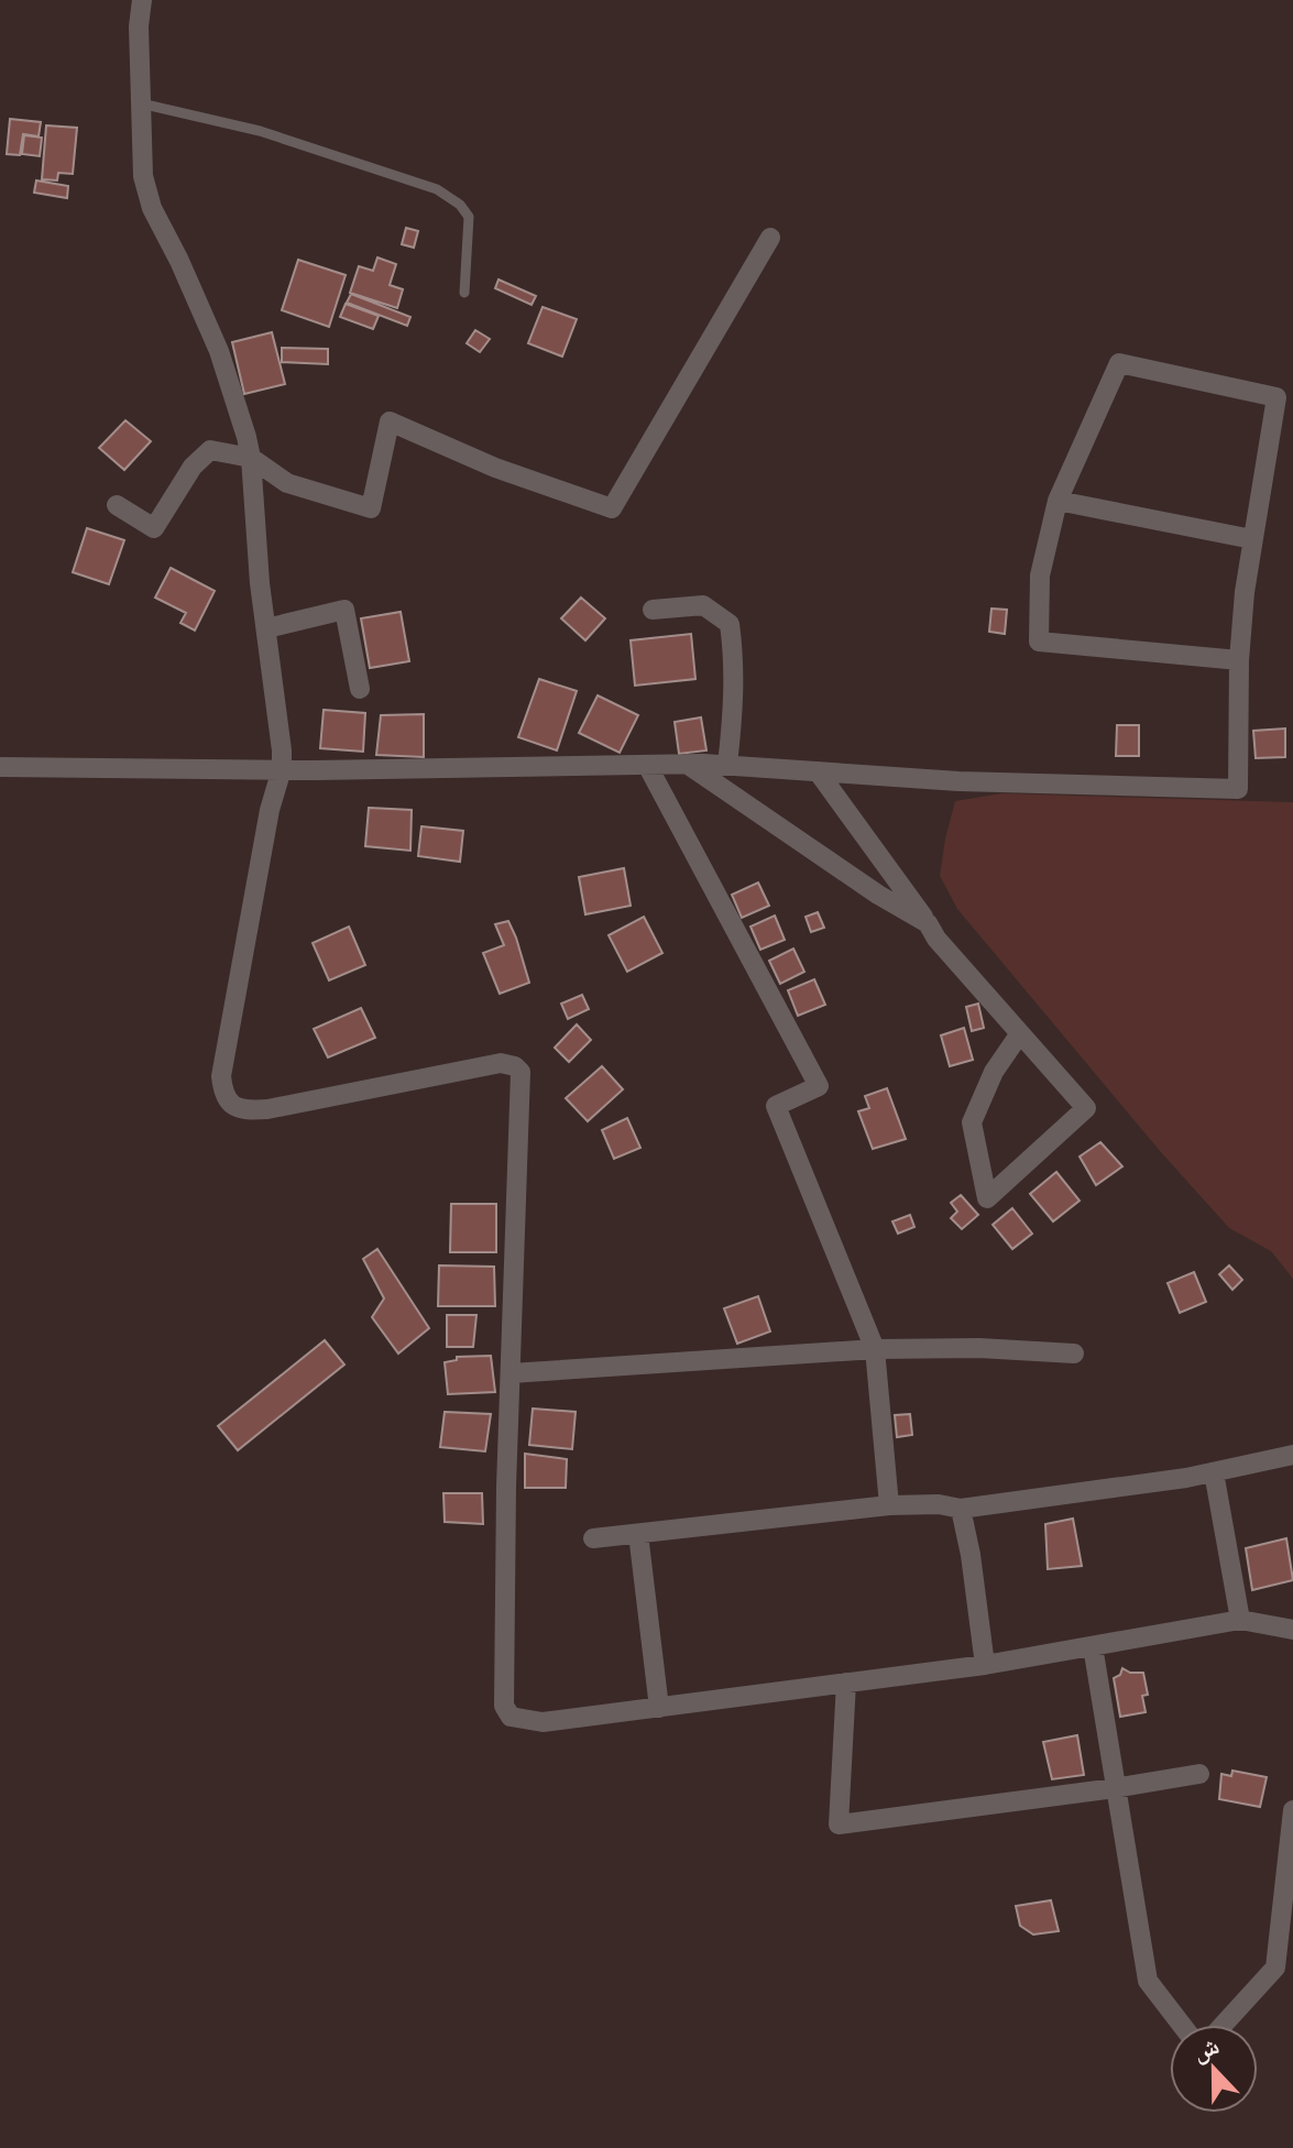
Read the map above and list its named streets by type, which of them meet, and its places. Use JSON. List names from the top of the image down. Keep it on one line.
{"north":"top"}
